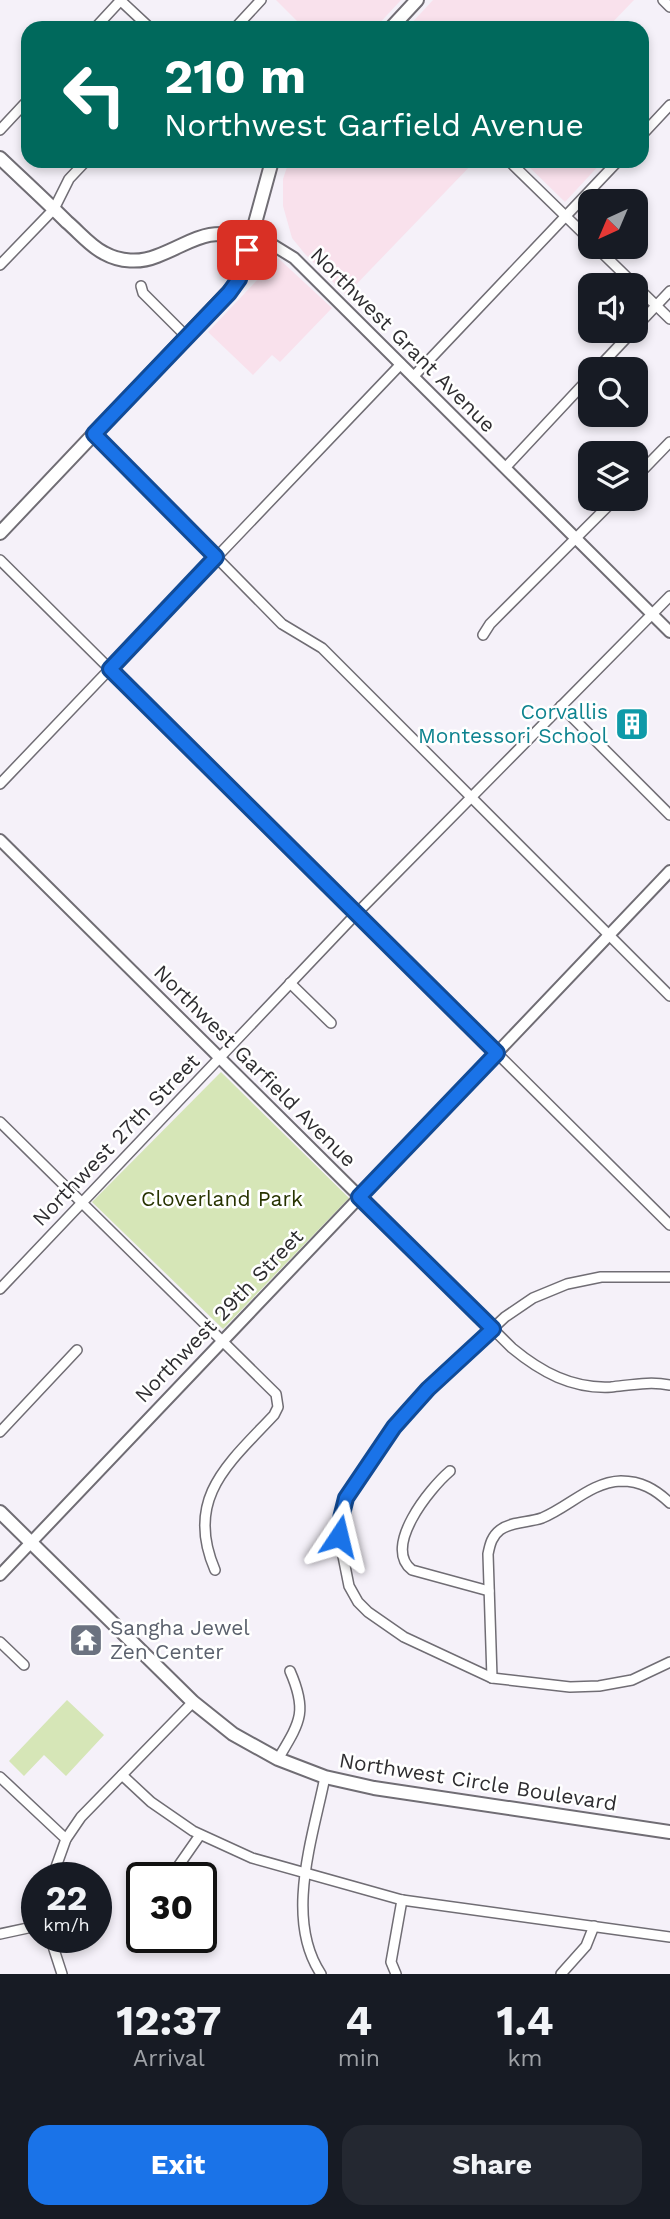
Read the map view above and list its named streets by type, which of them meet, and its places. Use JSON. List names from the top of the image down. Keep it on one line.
{"streets":{"main road":["Northwest Grant Avenue","Northwest Circle Boulevard"],"street":["Northwest Garfield Avenue","Northwest 27th Street","Northwest 29th Street"]},"crossings":[["Northwest Grant Avenue","Northwest 27th Street"],["Northwest Garfield Avenue","Northwest 27th Street"],["Northwest Garfield Avenue","Northwest 29th Street"],["Northwest 29th Street","Northwest Circle Boulevard"]],"parks":["Cloverland Park"],"places":{"building":["Corvallis Montessori School"],"temple":["Sangha Jewel Zen Center"]},"north":"bottom left","page":{"turn":["210 m","Northwest Garfield Avenue"],"speed":"22 km/h","limit":"30","eta":["12:37","Arrival","4","min","1.4","km"],"buttons":["Exit","Share"]}}
